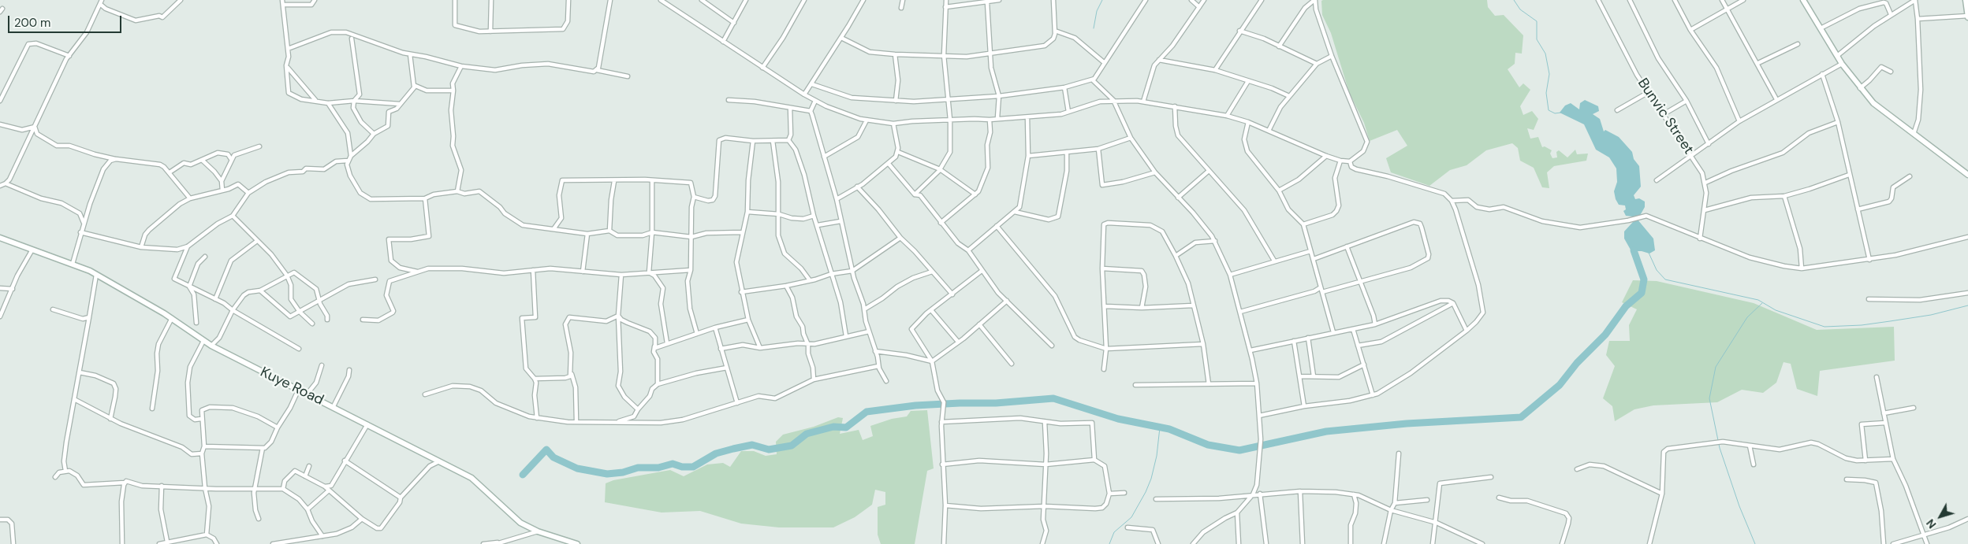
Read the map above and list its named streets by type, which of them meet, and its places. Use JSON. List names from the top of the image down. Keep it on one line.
{"streets":{"street":["Bunvic Street","Kuye Road"]},"scale_bar":"200 m","north":"bottom left"}
